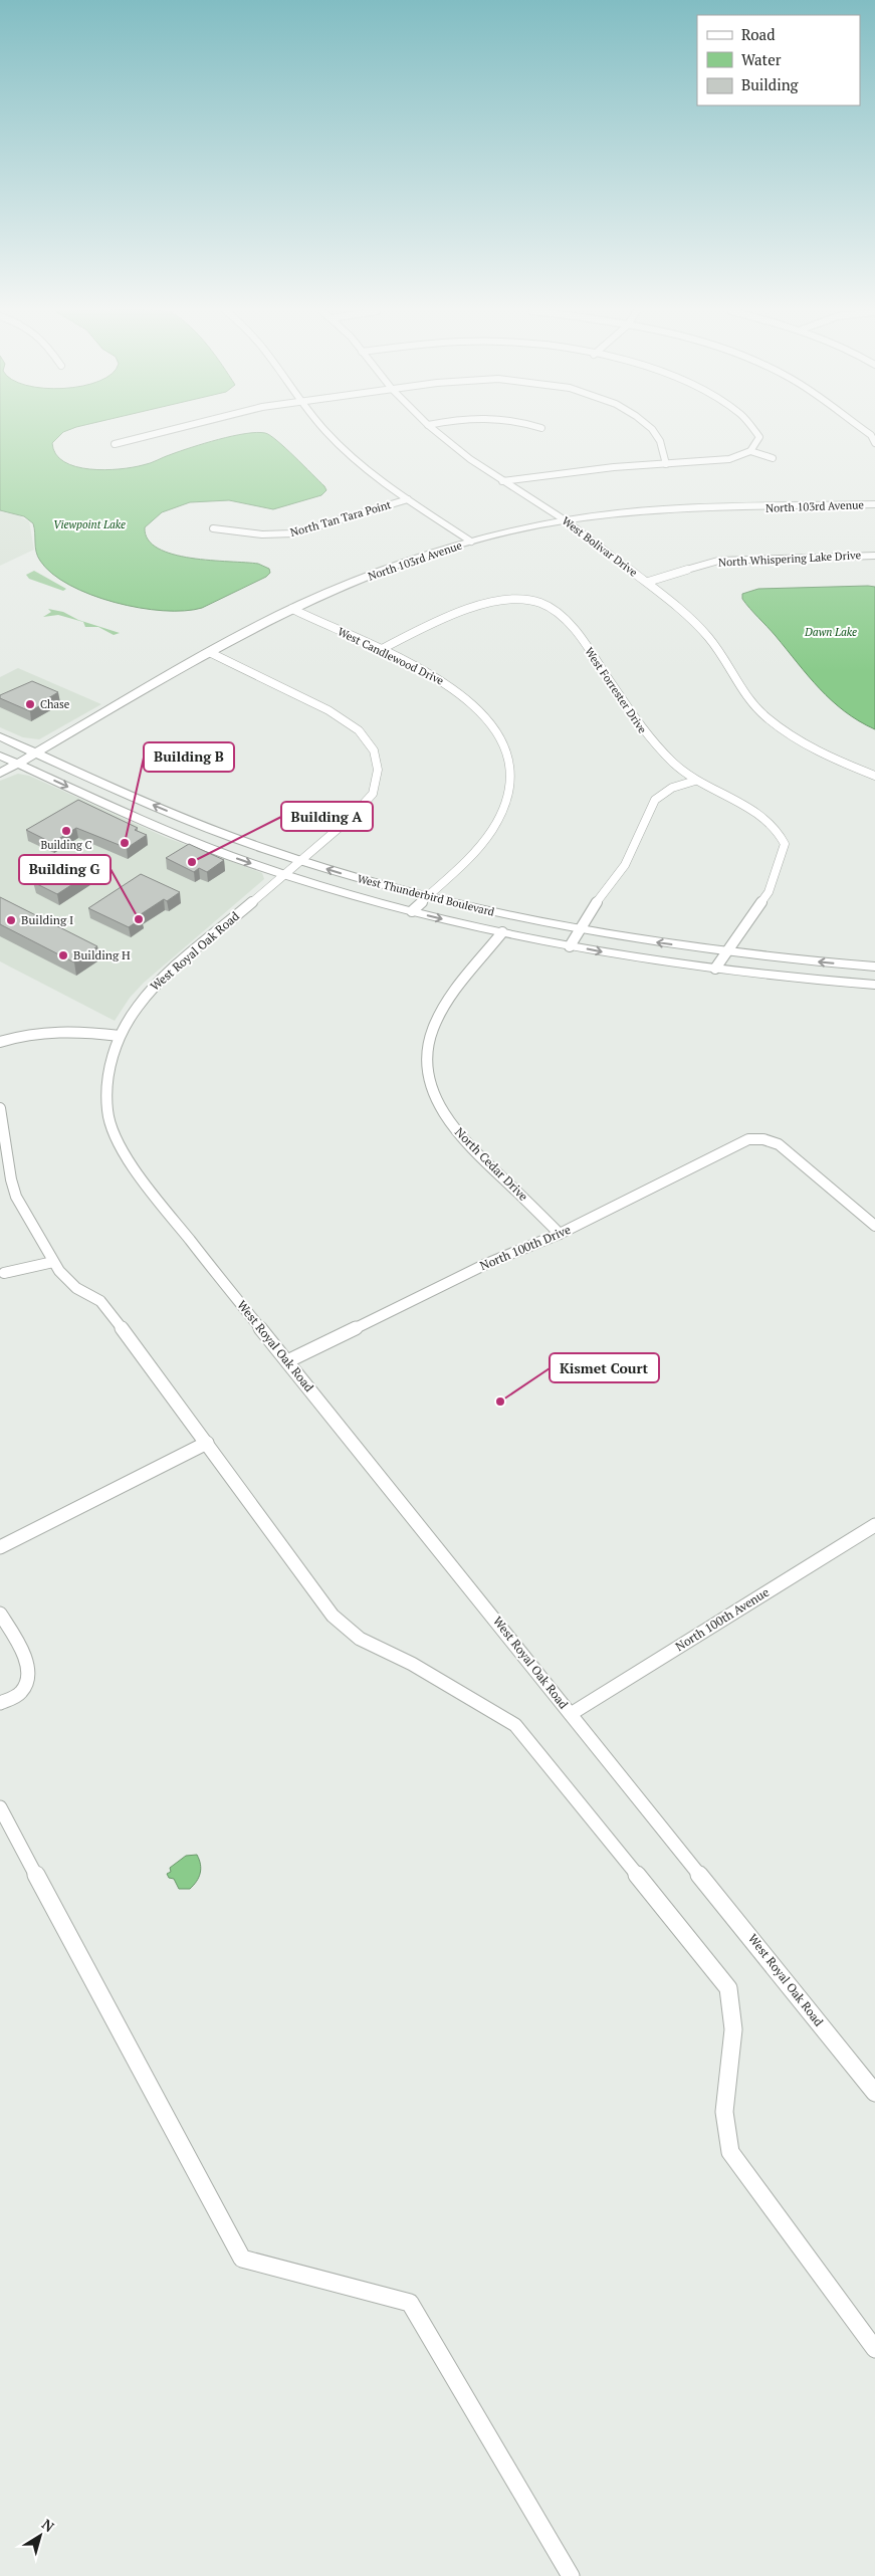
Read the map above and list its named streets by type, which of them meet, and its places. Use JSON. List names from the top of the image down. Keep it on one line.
{"streets":{"street":["North 103rd Avenue","North Tan Tara Point","West Bolivar Drive","North Whispering Lake Drive","West Candlewood Drive","West Forrester Drive","West Thunderbird Boulevard","West Royal Oak Road","North Cedar Drive","North 100th Drive","North 100th Avenue"]},"crossings":[["North 103rd Avenue","West Bolivar Drive"],["North 103rd Avenue","West Candlewood Drive"],["North 103rd Avenue","West Thunderbird Boulevard"],["North 103rd Avenue","West Royal Oak Road"],["West Bolivar Drive","North Whispering Lake Drive"],["West Candlewood Drive","West Forrester Drive"],["West Candlewood Drive","West Thunderbird Boulevard"],["West Forrester Drive","West Thunderbird Boulevard"],["West Thunderbird Boulevard","West Royal Oak Road"],["West Thunderbird Boulevard","North Cedar Drive"],["West Royal Oak Road","North 100th Drive"],["West Royal Oak Road","North 100th Avenue"],["North Cedar Drive","North 100th Drive"]],"water":["Viewpoint Lake","Dawn Lake"],"places":["Chase","Building C","Building B","Building A","Building G","Building I","Building H","Kismet Court"],"legend":["Road","Water","Building"],"north":"top right"}
